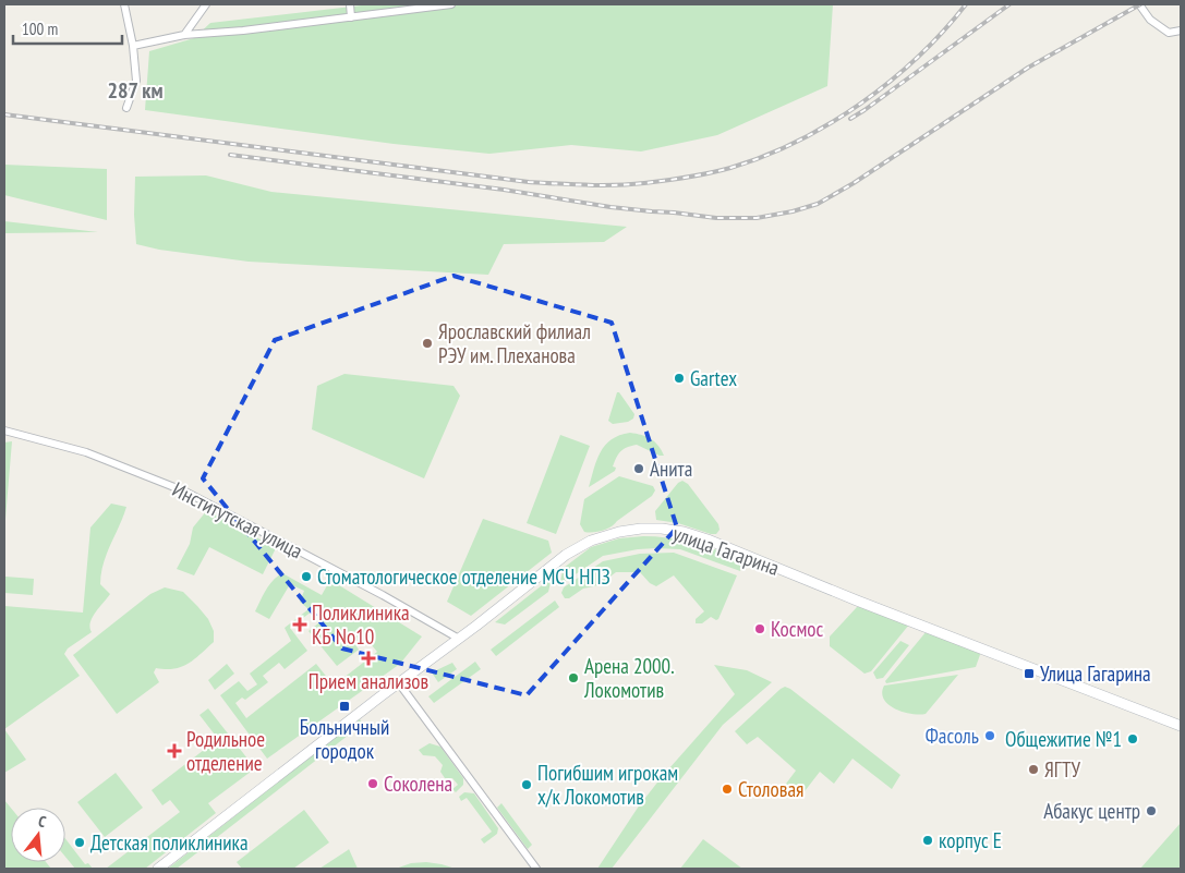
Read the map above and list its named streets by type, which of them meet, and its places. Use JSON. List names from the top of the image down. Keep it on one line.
{"streets":{"main road":["улица Гагарина"],"street":["Институтская улица"]},"crossings":[["Институтская улица","улица Гагарина"]],"districts":["287 км"],"places":{"other":["Ярославский филиал РЭУ им. Плеханова","Gartex","Анита","Стоматологическое отделение МСЧ НПЗ","Космос","Арена 2000. Локомотив","Фасоль","Общежитие №1","ЯГТУ","Соколена","Погибшим игрокам х/к Локомотив","Столовая","Абакус центр","корпус Е","Детская поликлиника"],"health":["Поликлиника КБ No10","Прием анализов","Родильное отделение"],"transit":["Улица Гагарина","Больничный городок"]},"scale_bar":"100 m","north":"top"}
